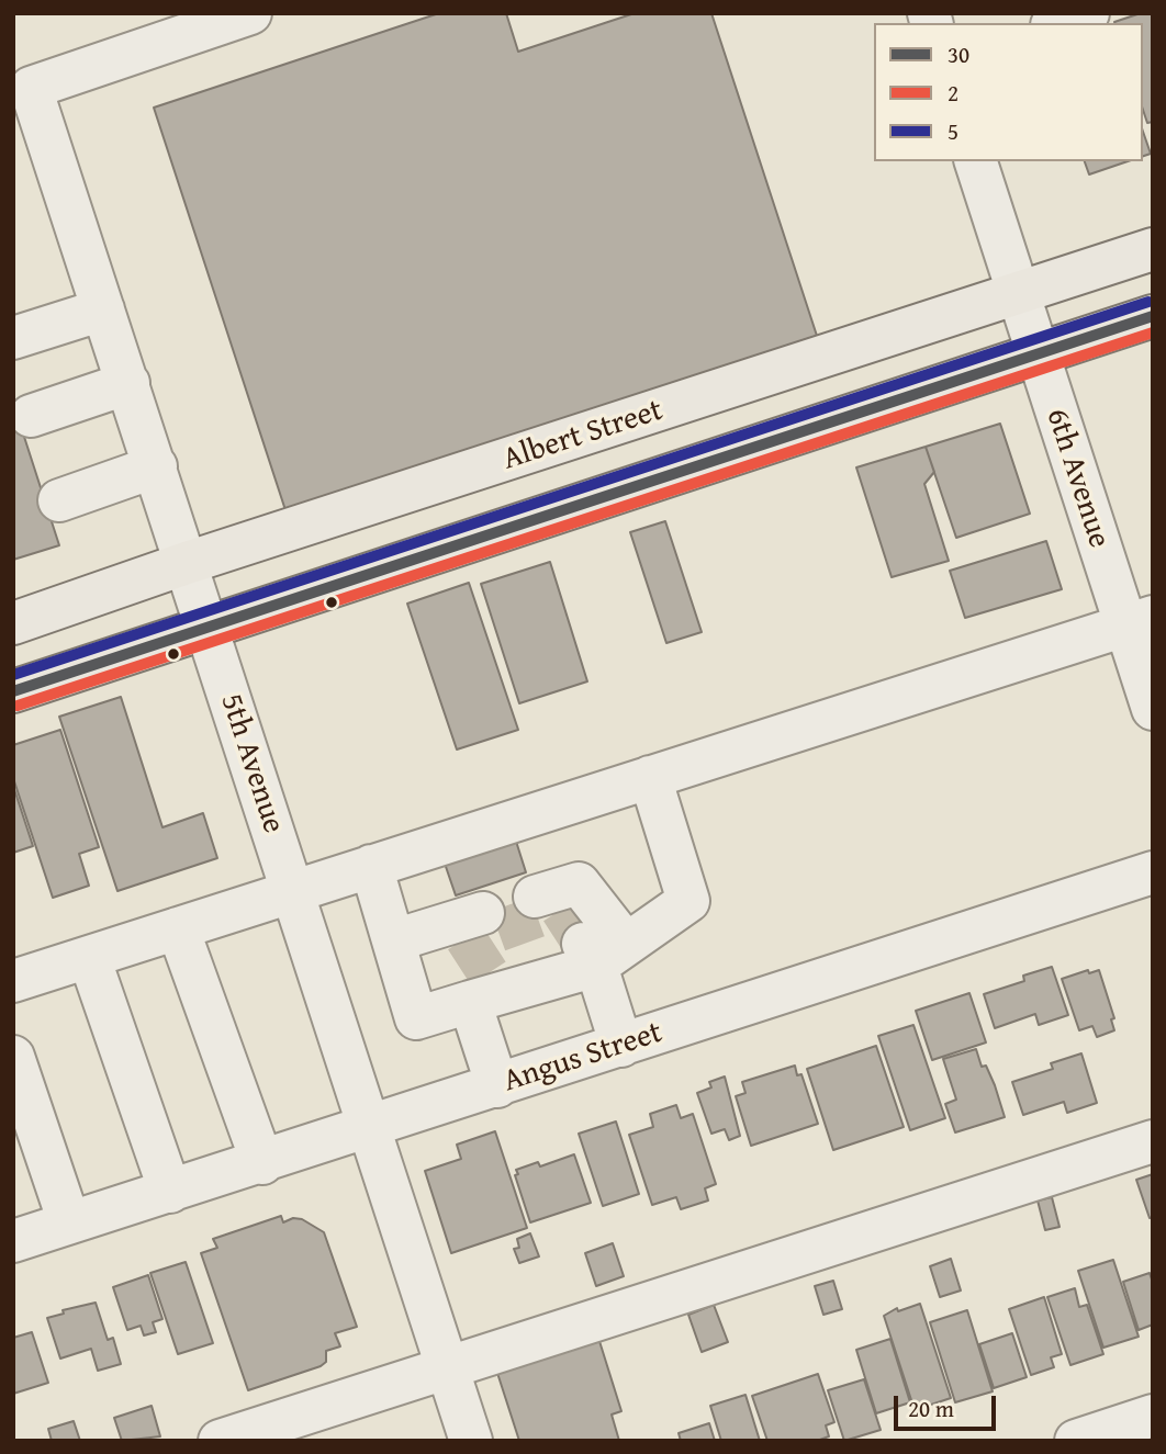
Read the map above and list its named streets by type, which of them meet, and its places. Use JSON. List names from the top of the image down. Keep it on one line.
{"streets":{"main road":["Albert Street"],"street":["6th Avenue","5th Avenue","Angus Street"]},"crossings":[["Albert Street","6th Avenue"],["Albert Street","5th Avenue"],["5th Avenue","Angus Street"]],"lines":["transit line 5","transit line 30","transit line 2"],"legend":["30","2","5"],"scale_bar":"20 m"}
